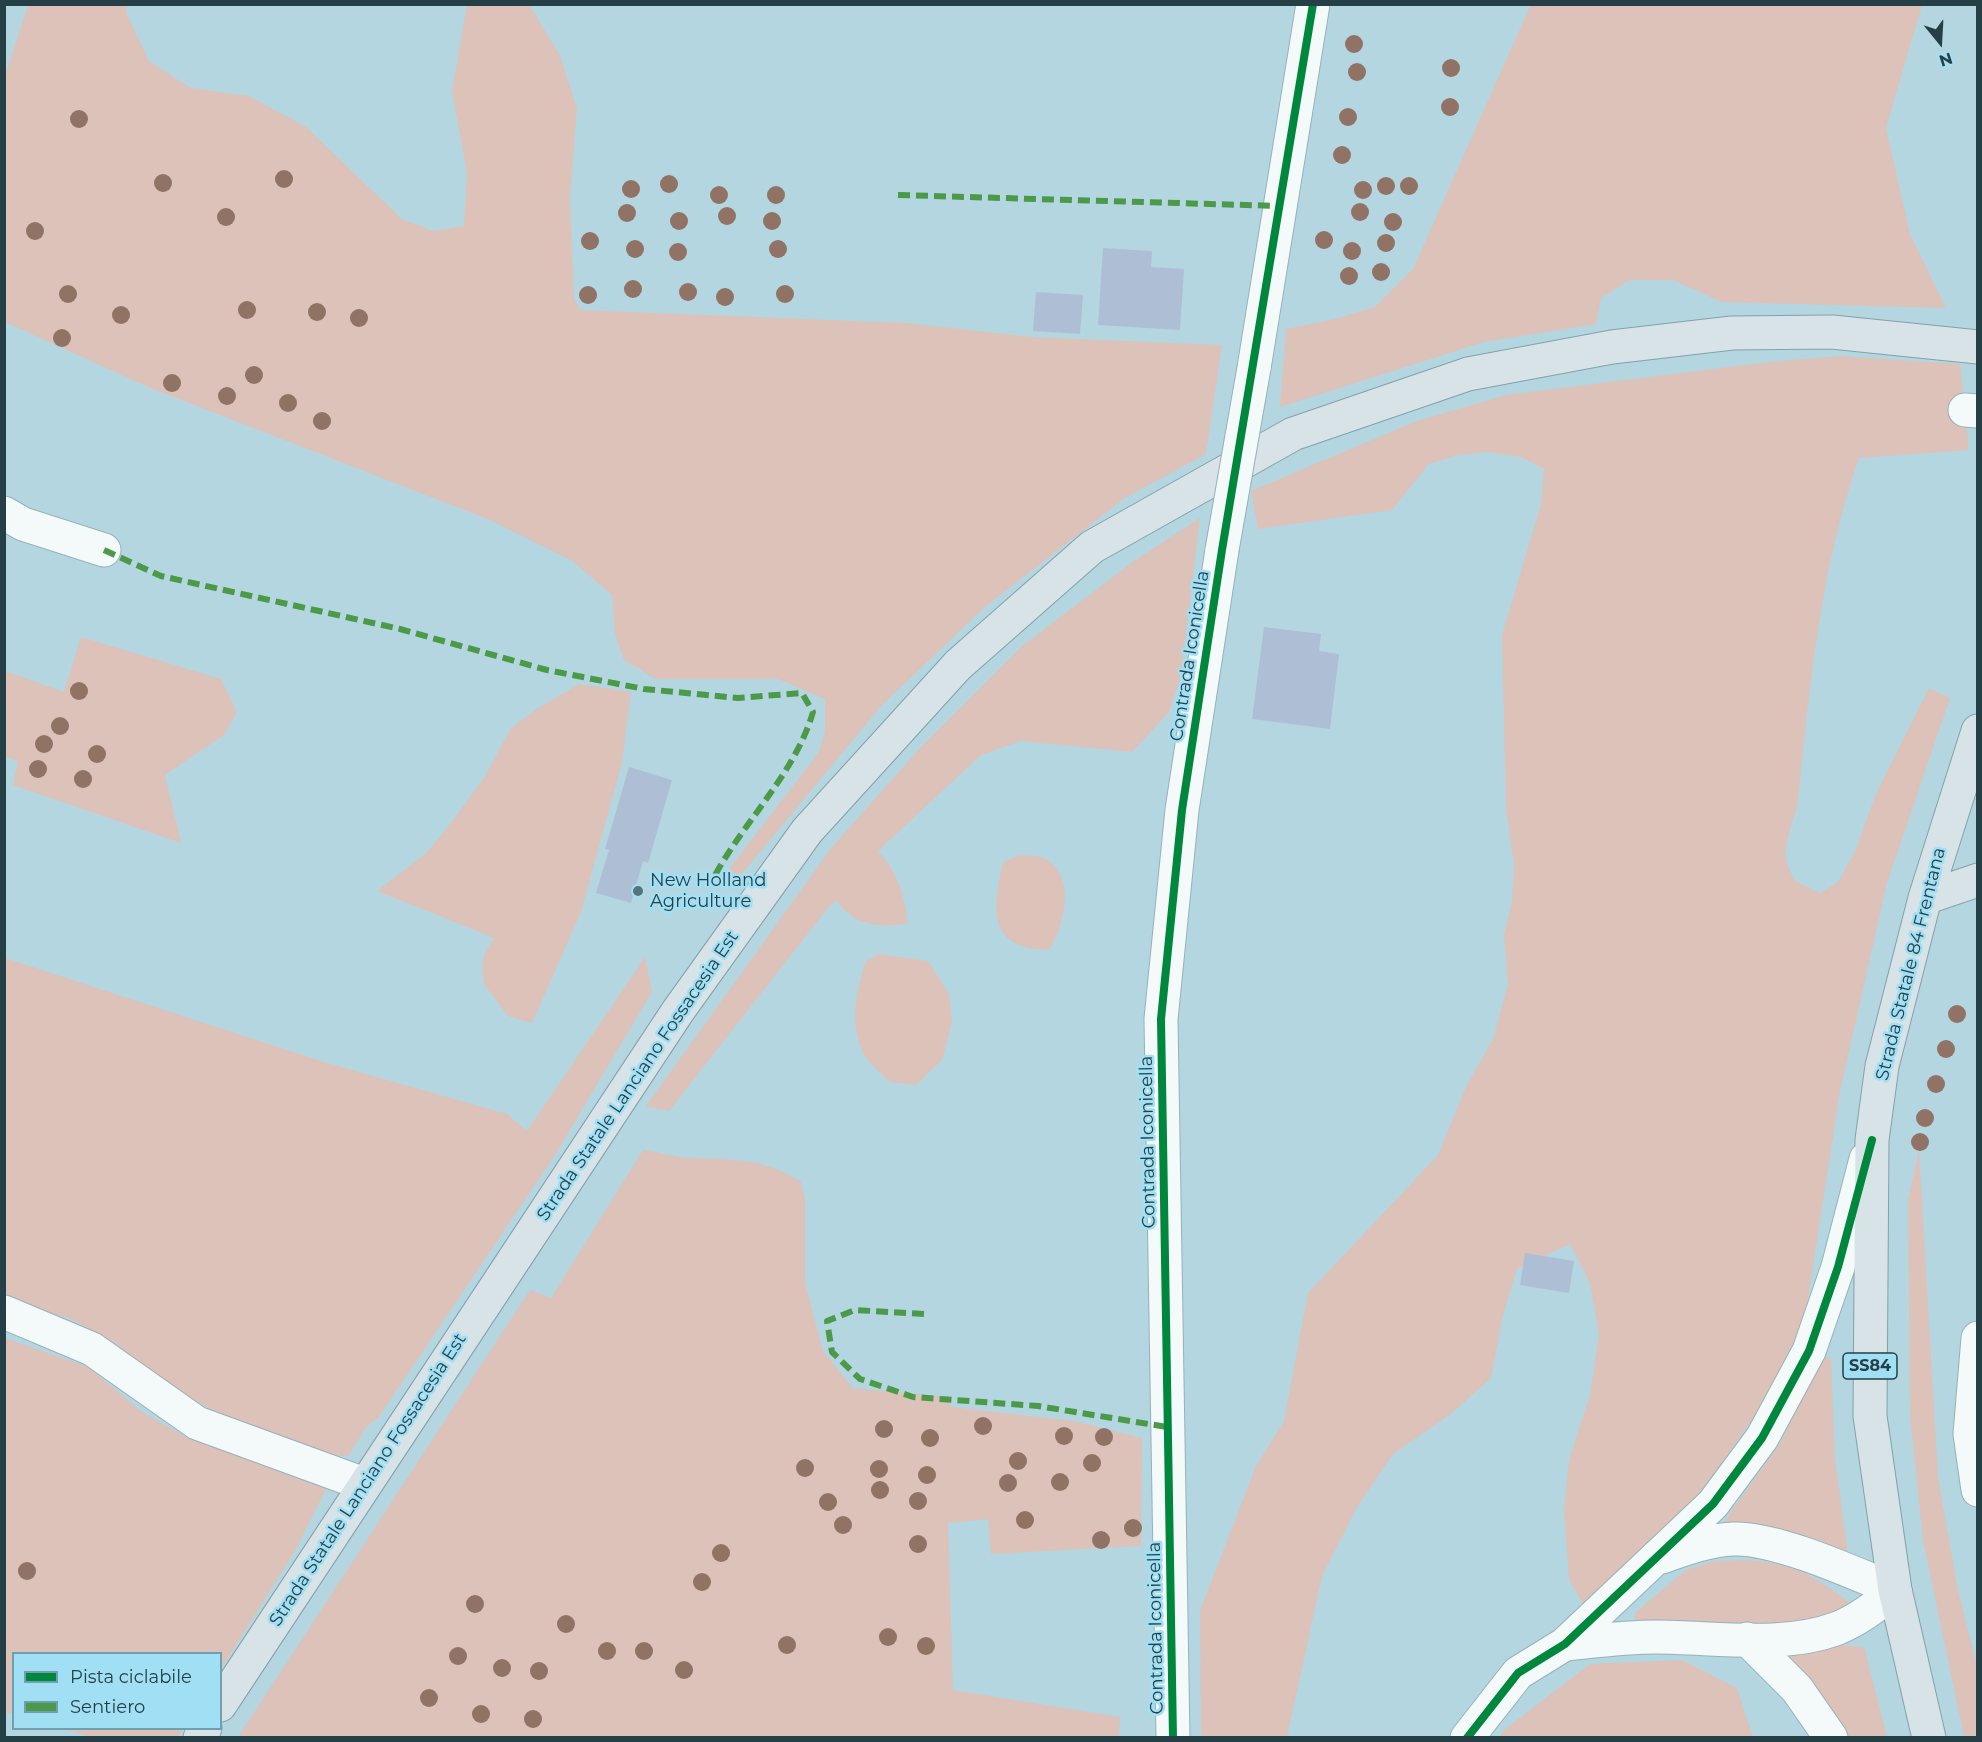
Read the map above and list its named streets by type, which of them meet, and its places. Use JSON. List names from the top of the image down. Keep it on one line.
{"streets":{"main road":["Strada Statale 84 Frentana","Strada Statale Lanciano Fossacesia Est","SS84"],"street":["Contrada Iconicella"]},"places":["New Holland Agriculture"],"legend":["Pista ciclabile","Sentiero"],"north":"bottom"}
